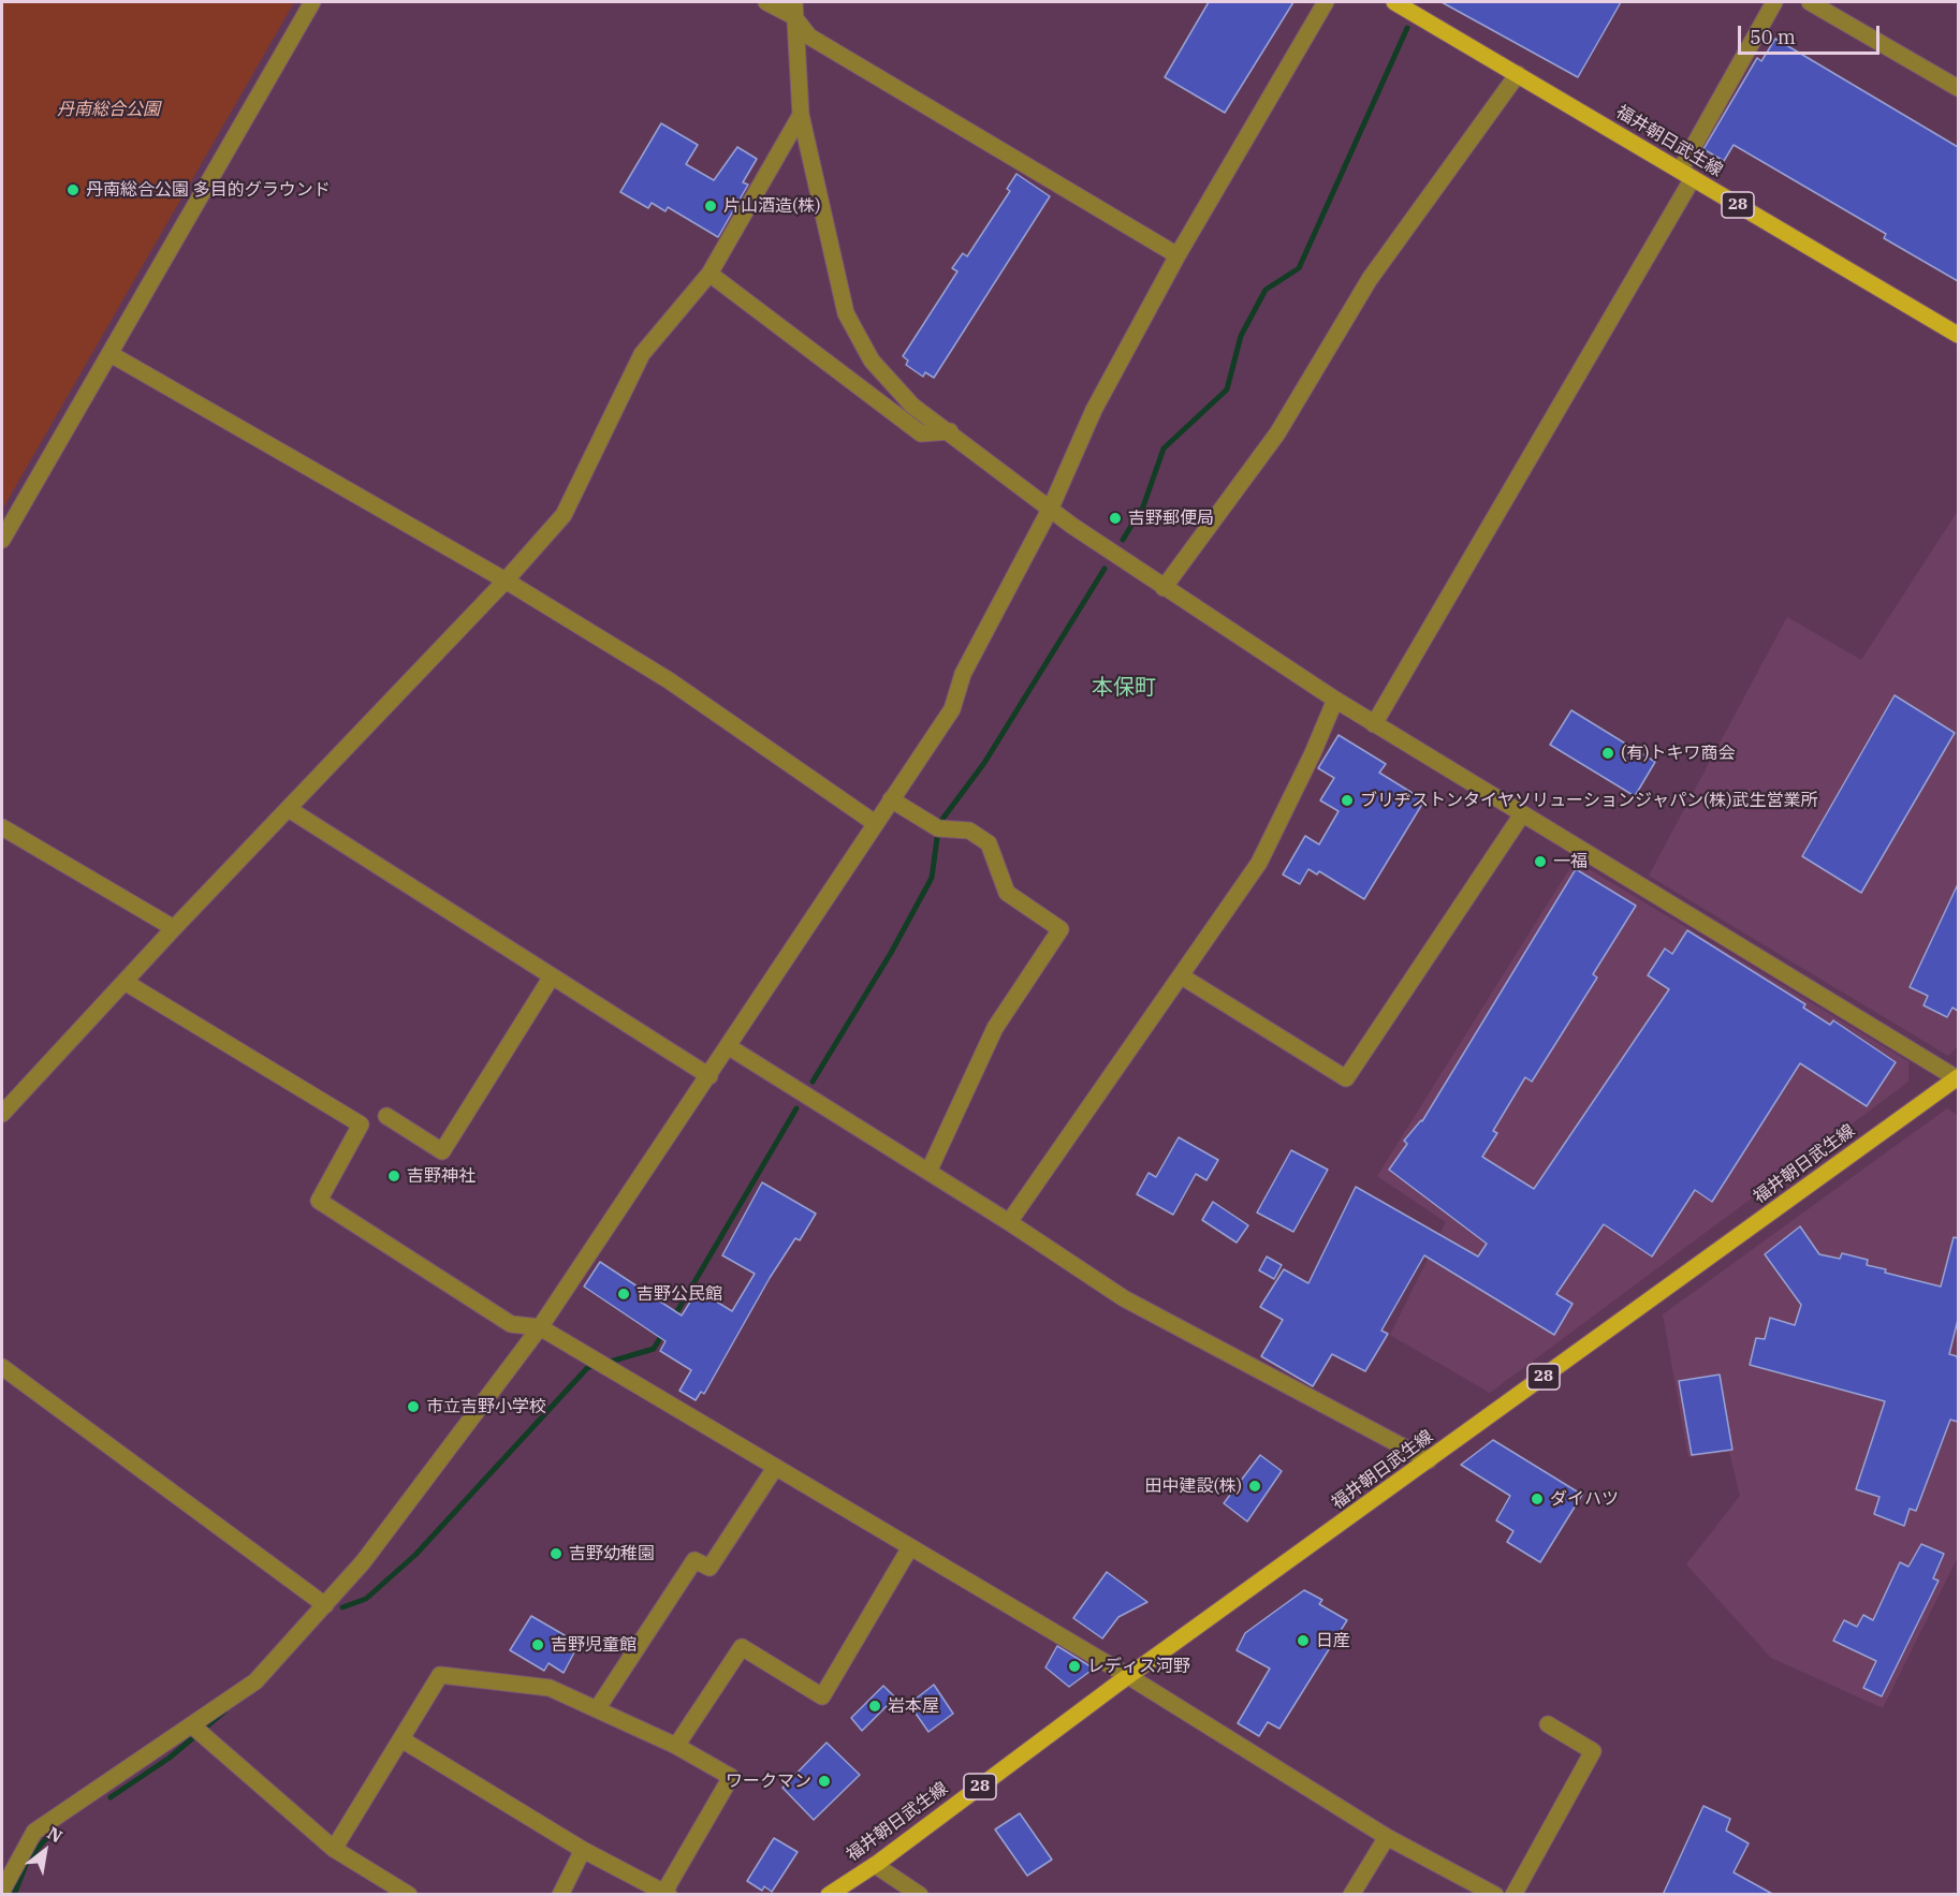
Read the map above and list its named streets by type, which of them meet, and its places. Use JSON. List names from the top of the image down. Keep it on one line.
{"streets":{"main road":["福井朝日武生線","28"]},"districts":["本保町"],"parks":["丹南総合公園"],"places":["丹南総合公園 多目的グラウンド","片山酒造(株)","吉野郵便局","(有)トキワ商会","ブリヂストンタイヤソリューションジャパン(株)武生営業所","一福","吉野神社","吉野公民館","市立吉野小学校","田中建設(株)","ダイハツ","吉野幼稚園","日産","吉野児童館","レディス河野","岩本屋","ワークマン"],"scale_bar":"50 m","north":"top right"}
